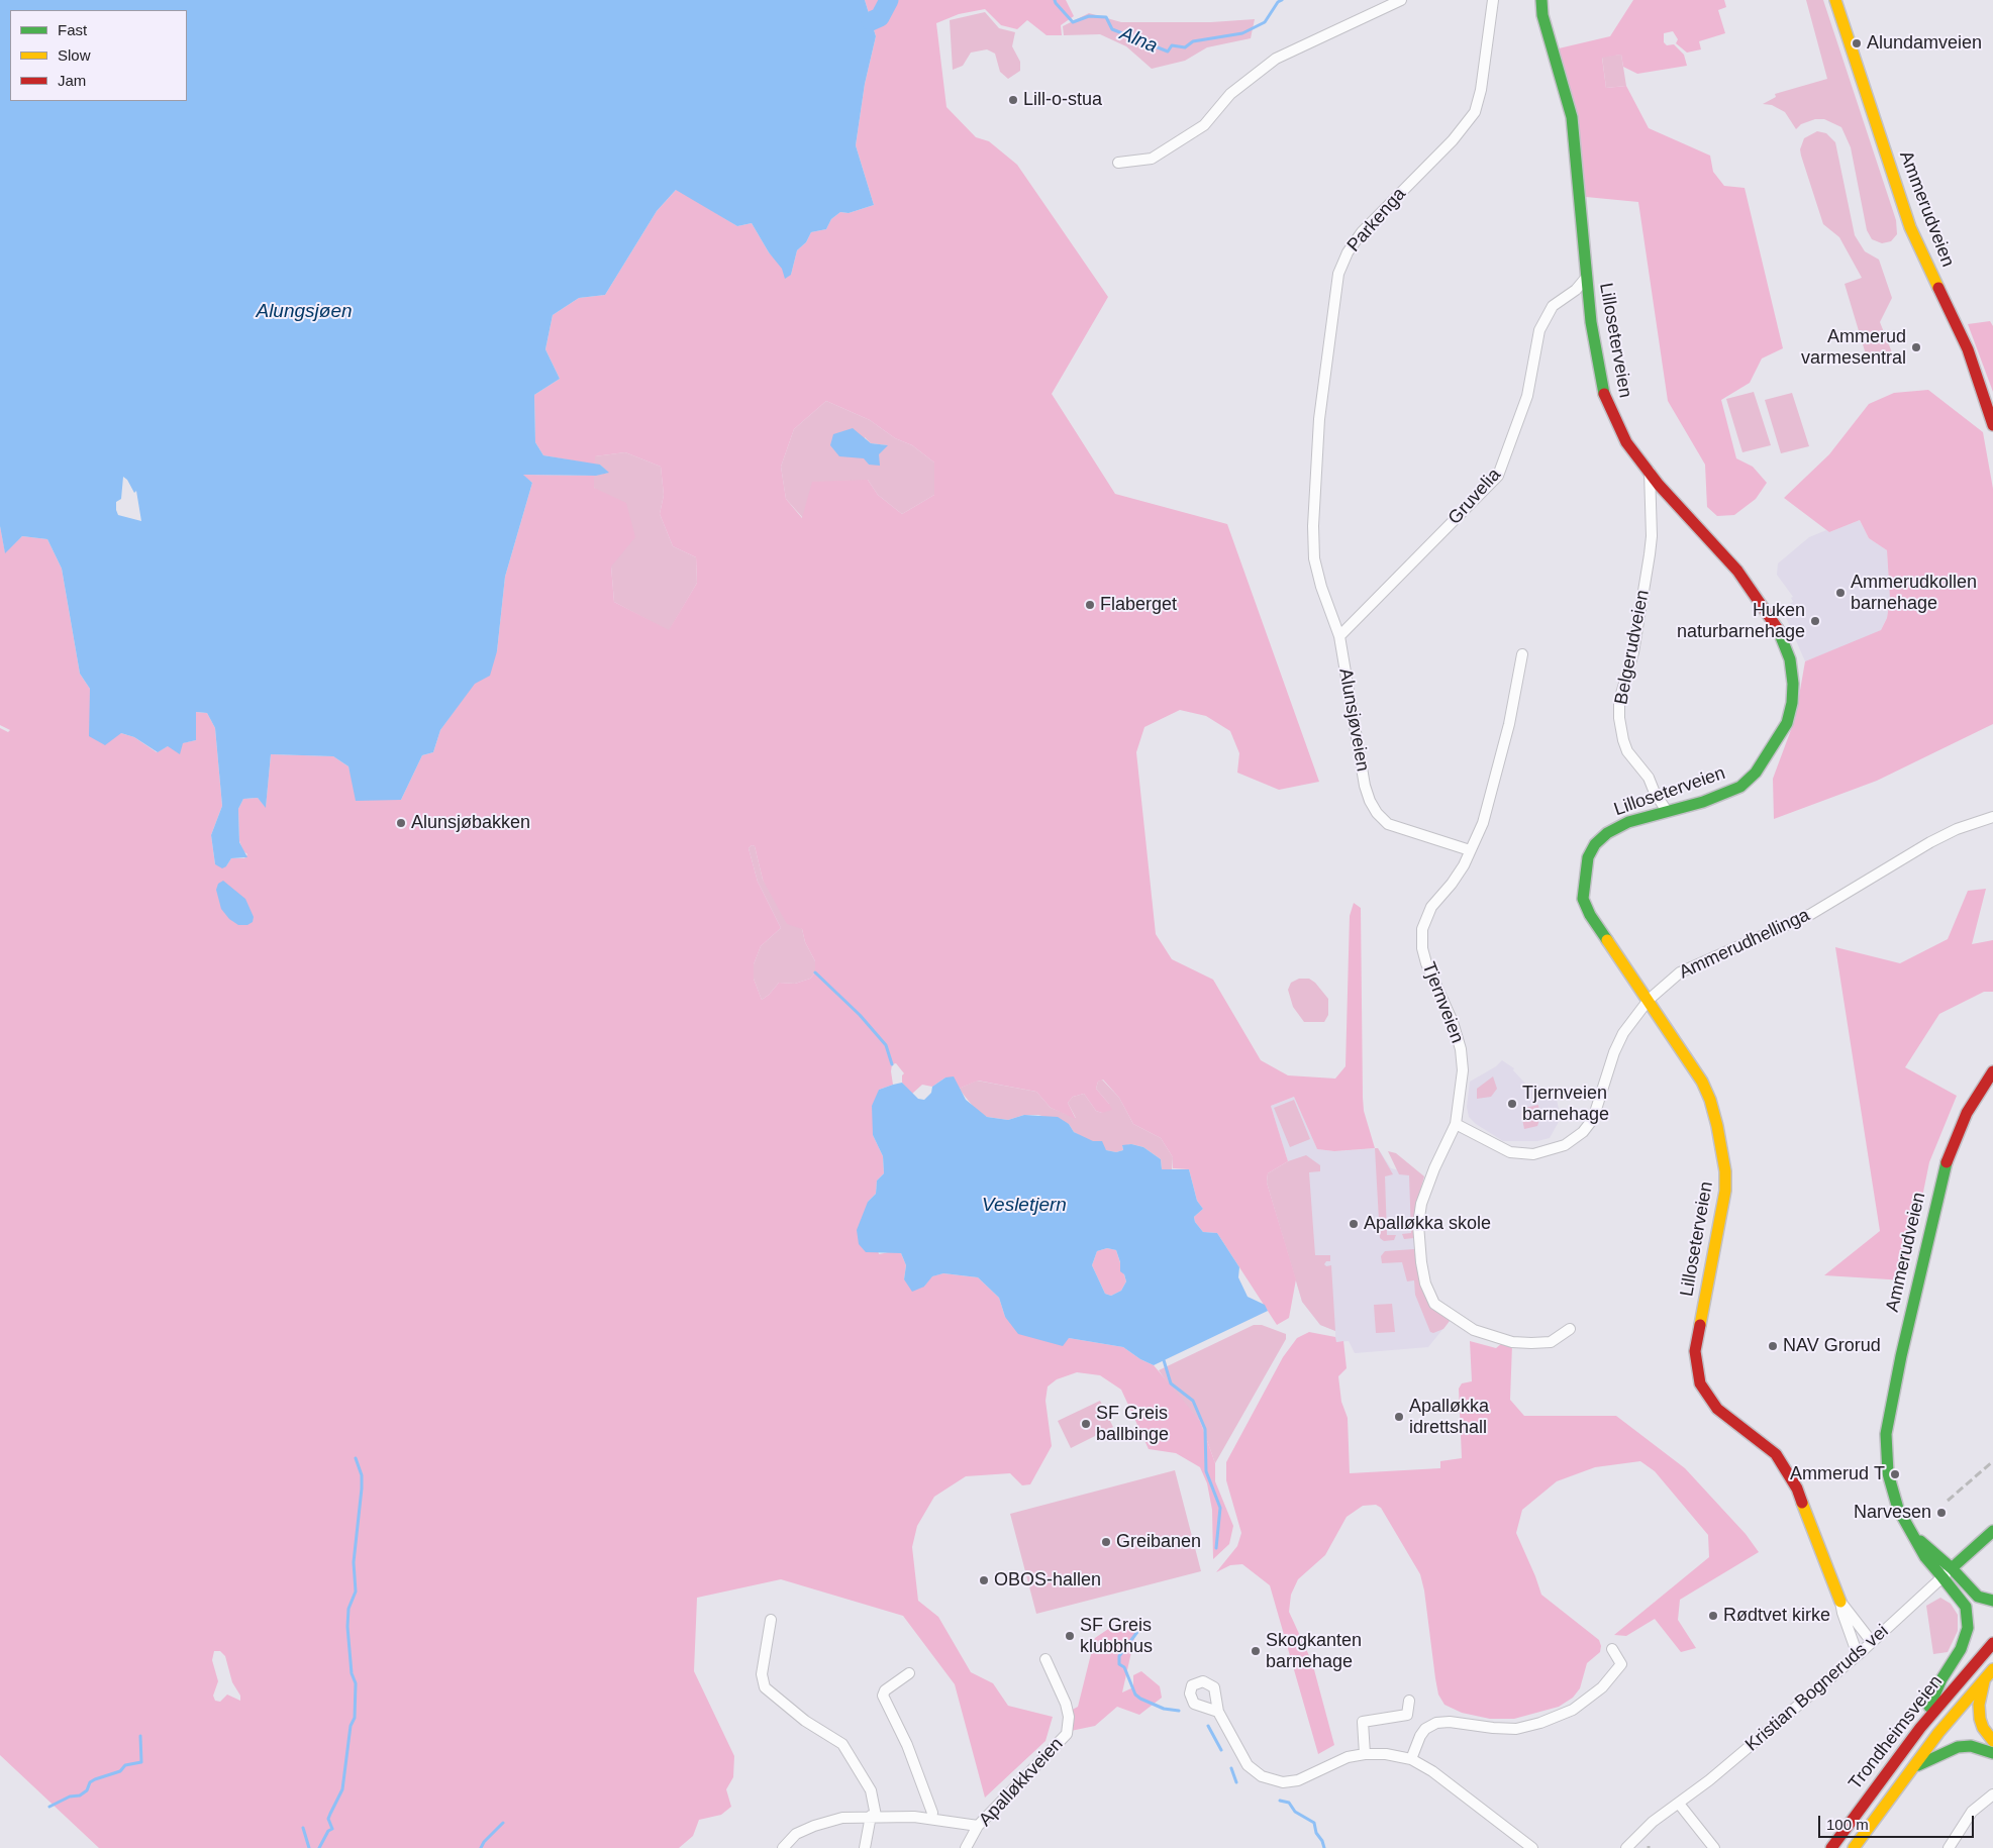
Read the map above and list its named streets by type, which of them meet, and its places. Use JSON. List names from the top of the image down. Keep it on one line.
{"streets":{"main road":["Ammerudveien","Lilloseterveien","Trondheimsveien"],"street":["Parkenga","Gruvelia","Belgerudveien","Alunsjøveien","Ammerudhellinga","Tjernveien","Kristian Bogneruds vei","Apalløkkveien"]},"crossings":[["Ammerudveien","Kristian Bogneruds vei"],["Ammerudveien","Trondheimsveien"],["Parkenga","Alunsjøveien"],["Lilloseterveien","Gruvelia"],["Lilloseterveien","Belgerudveien"],["Lilloseterveien","Ammerudhellinga"],["Lilloseterveien","Kristian Bogneruds vei"],["Gruvelia","Alunsjøveien"],["Alunsjøveien","Tjernveien"],["Ammerudhellinga","Tjernveien"]],"water":["Alna","Alungsjøen","Vesletjern"],"places":["Alundamveien","Lill-o-stua","Ammerud varmesentral","Ammerudkollen barnehage","Flaberget","Huken naturbarnehage","Alunsjøbakken","Tjernveien barnehage","Apalløkka skole","NAV Grorud","Apalløkka idrettshall","SF Greis ballbinge","Ammerud T","Narvesen","Greibanen","OBOS-hallen","Rødtvet kirke","SF Greis klubbhus","Skogkanten barnehage"],"legend":["Fast","Slow","Jam"],"scale_bar":"100 m"}
